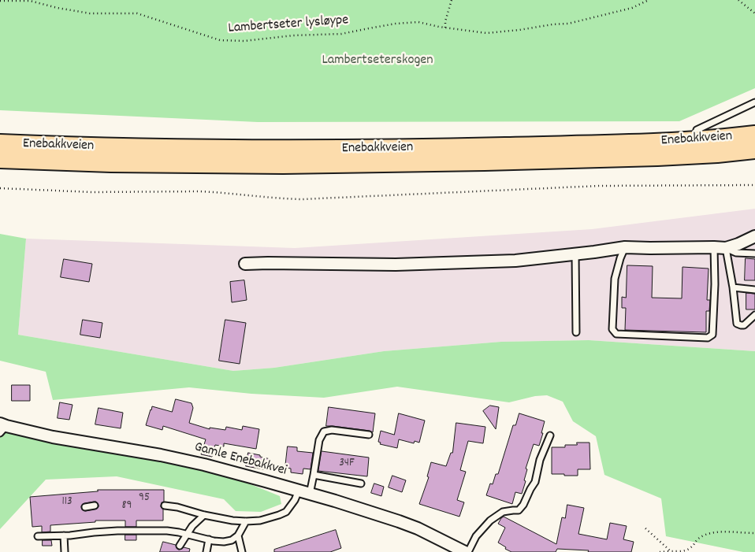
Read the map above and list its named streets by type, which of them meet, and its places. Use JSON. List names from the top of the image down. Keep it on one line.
{"streets":{"highway":["Enebakkveien"],"street":["Gamle Enebakkvei"],"path":["Lambertseter lysløype"]},"parks":["Lambertseterskogen"],"house_numbers":["34F","95","113","89"]}
